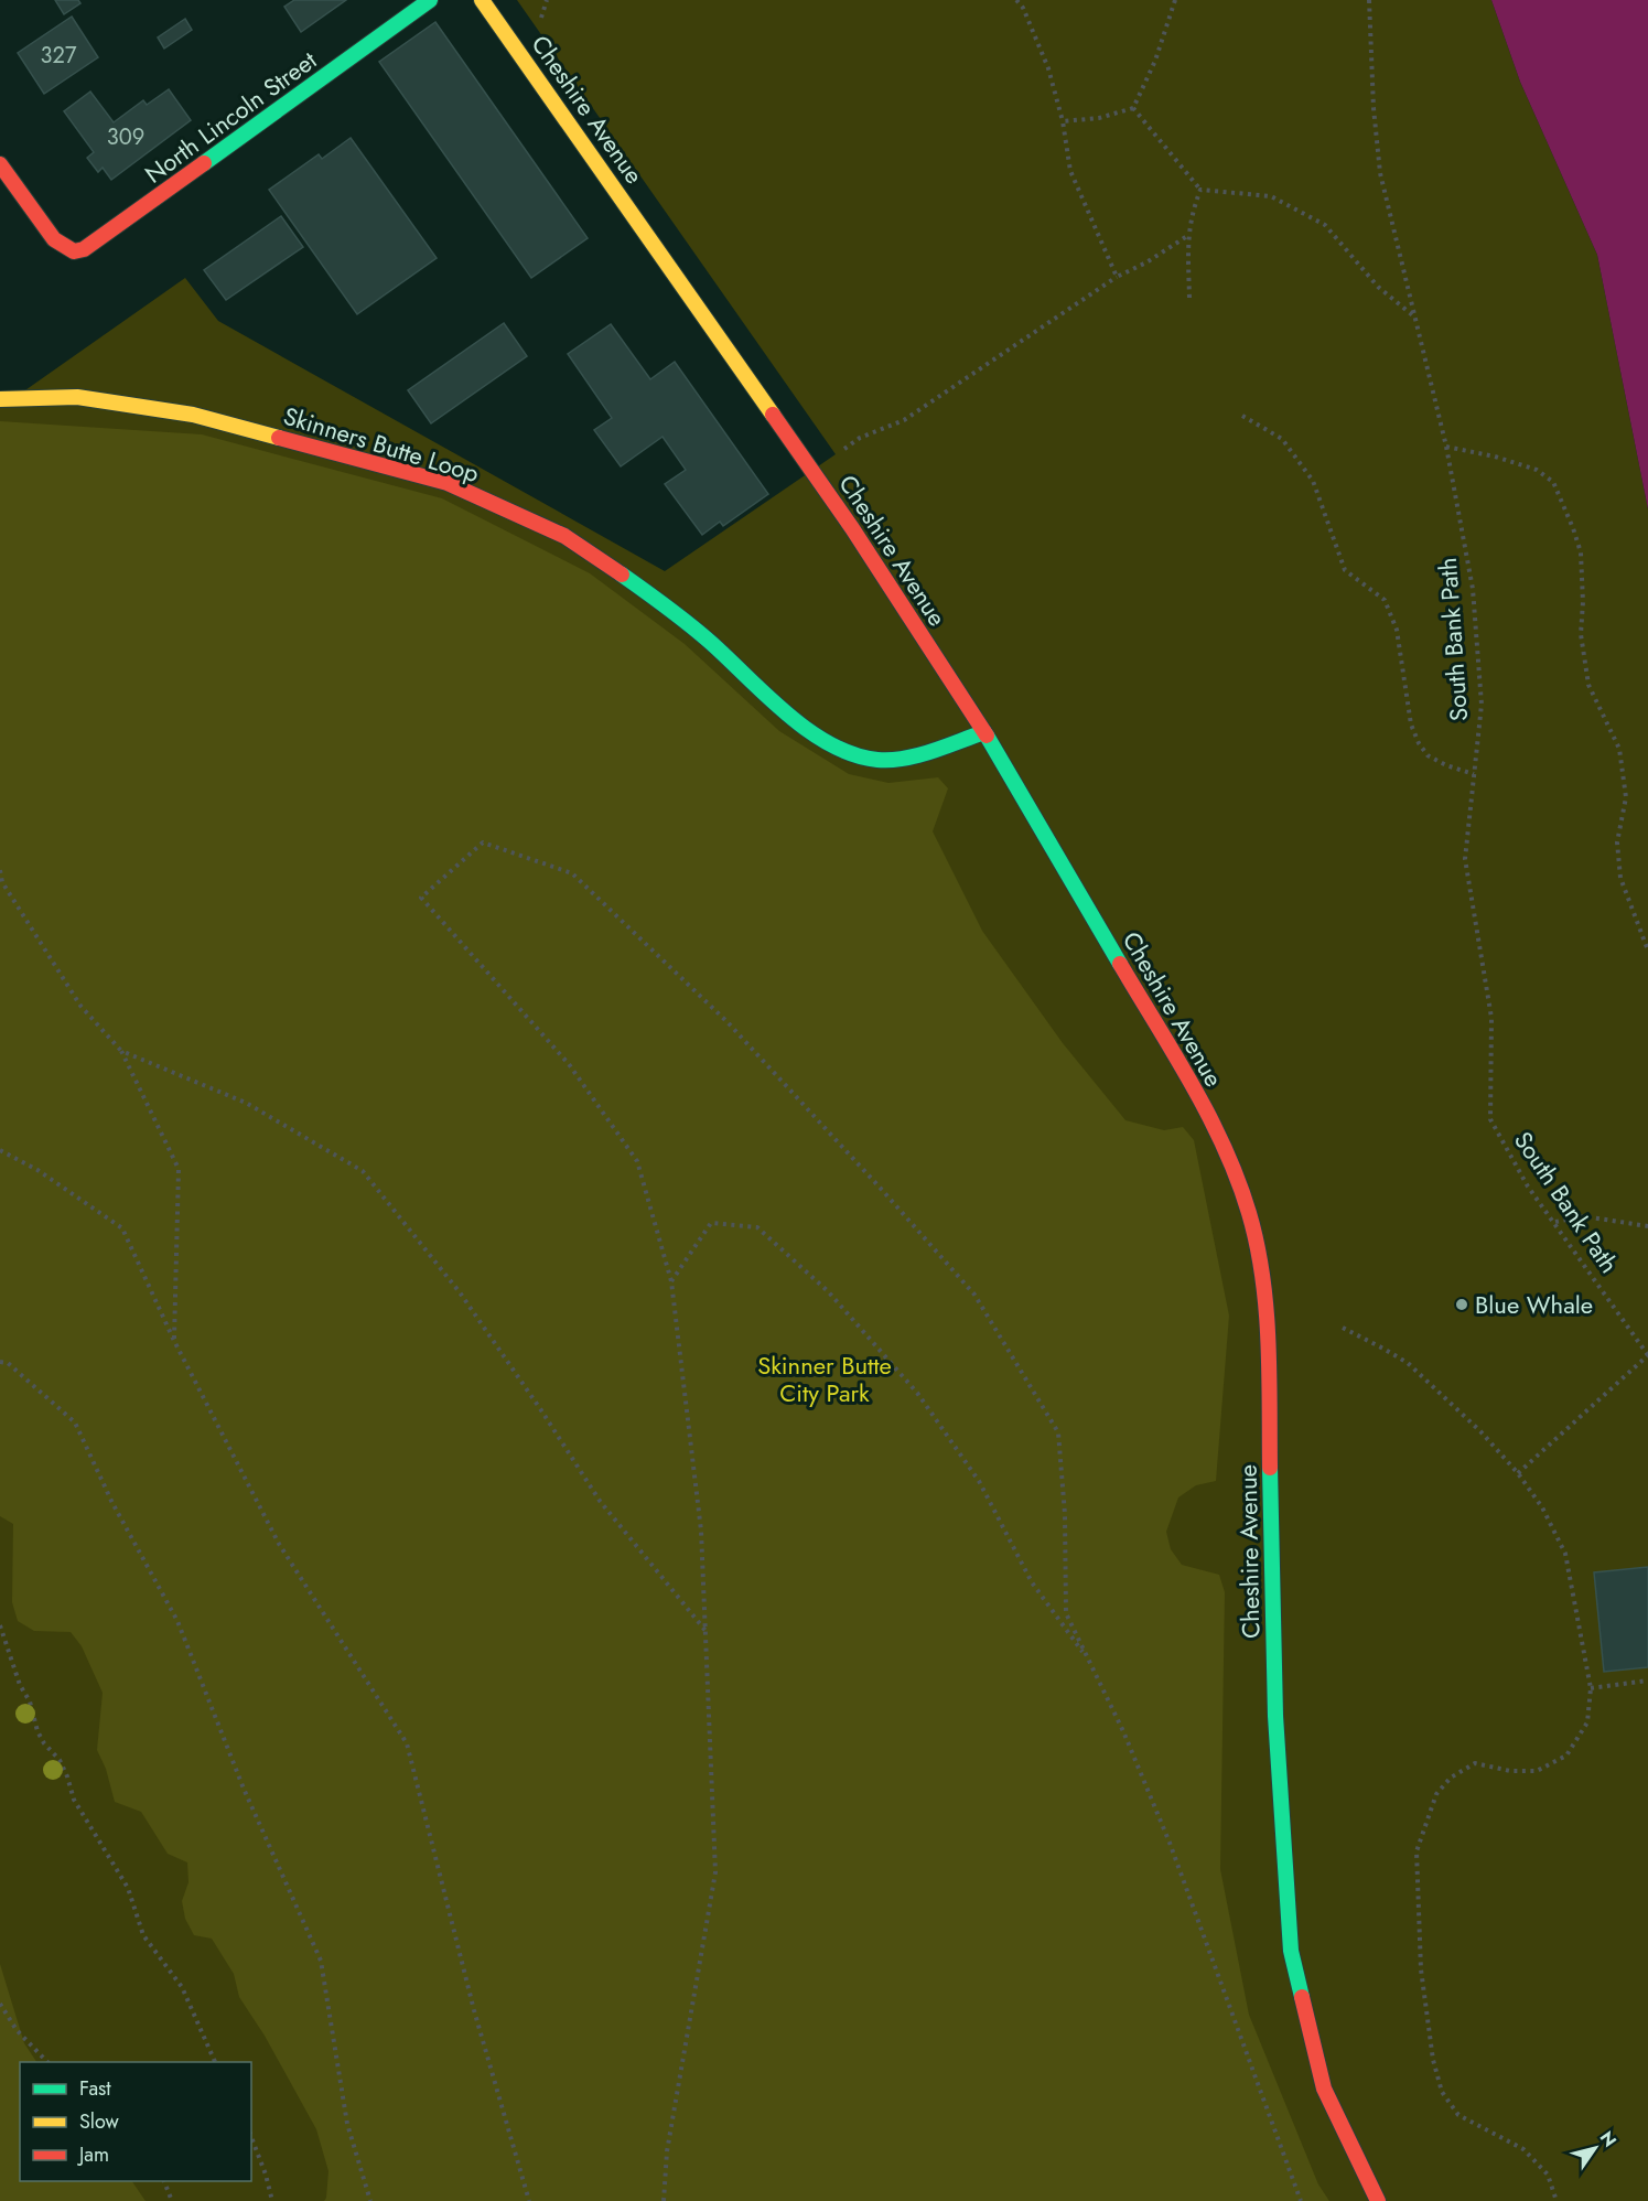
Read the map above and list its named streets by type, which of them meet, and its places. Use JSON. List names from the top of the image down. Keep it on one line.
{"streets":{"street":["Cheshire Avenue","North Lincoln Street","Skinners Butte Loop"],"path":["South Bank Path"]},"crossings":[["Cheshire Avenue","Skinners Butte Loop"]],"parks":["Skinner Butte City Park"],"places":["Blue Whale"],"house_numbers":["327","309"],"legend":["Fast","Slow","Jam"],"north":"top right"}
